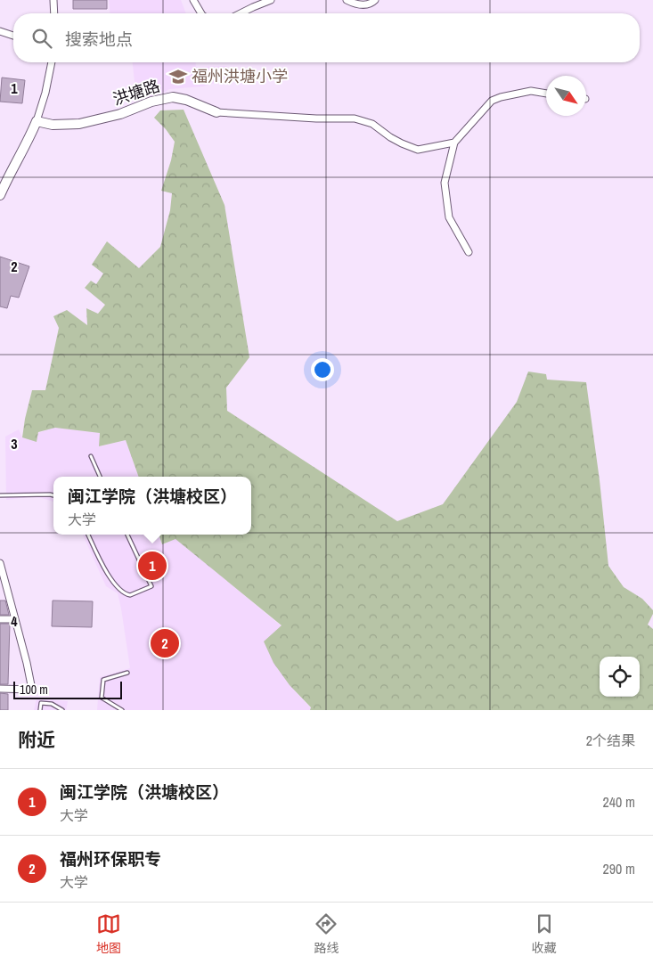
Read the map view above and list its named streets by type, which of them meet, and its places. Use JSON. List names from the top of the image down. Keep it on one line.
{"streets":{"street":["洪塘路"]},"places":{"school or university":["福州洪塘小学"]},"scale_bar":"100 m","north":"bottom right","page":{"search":"搜索地点","popup":["闽江学院（洪塘校区）","大学"],"pins":["1","2"],"scale":"100 m","heading":["附近","2个结果"],"list":[{"mark":"1","name":"闽江学院（洪塘校区）","note":"大学","value":"240 m"},{"mark":"2","name":"福州环保职专","note":"大学","value":"290 m"}],"nav":["地图","路线","收藏"]},"grid":{"rows":["1","2","3","4"]}}
